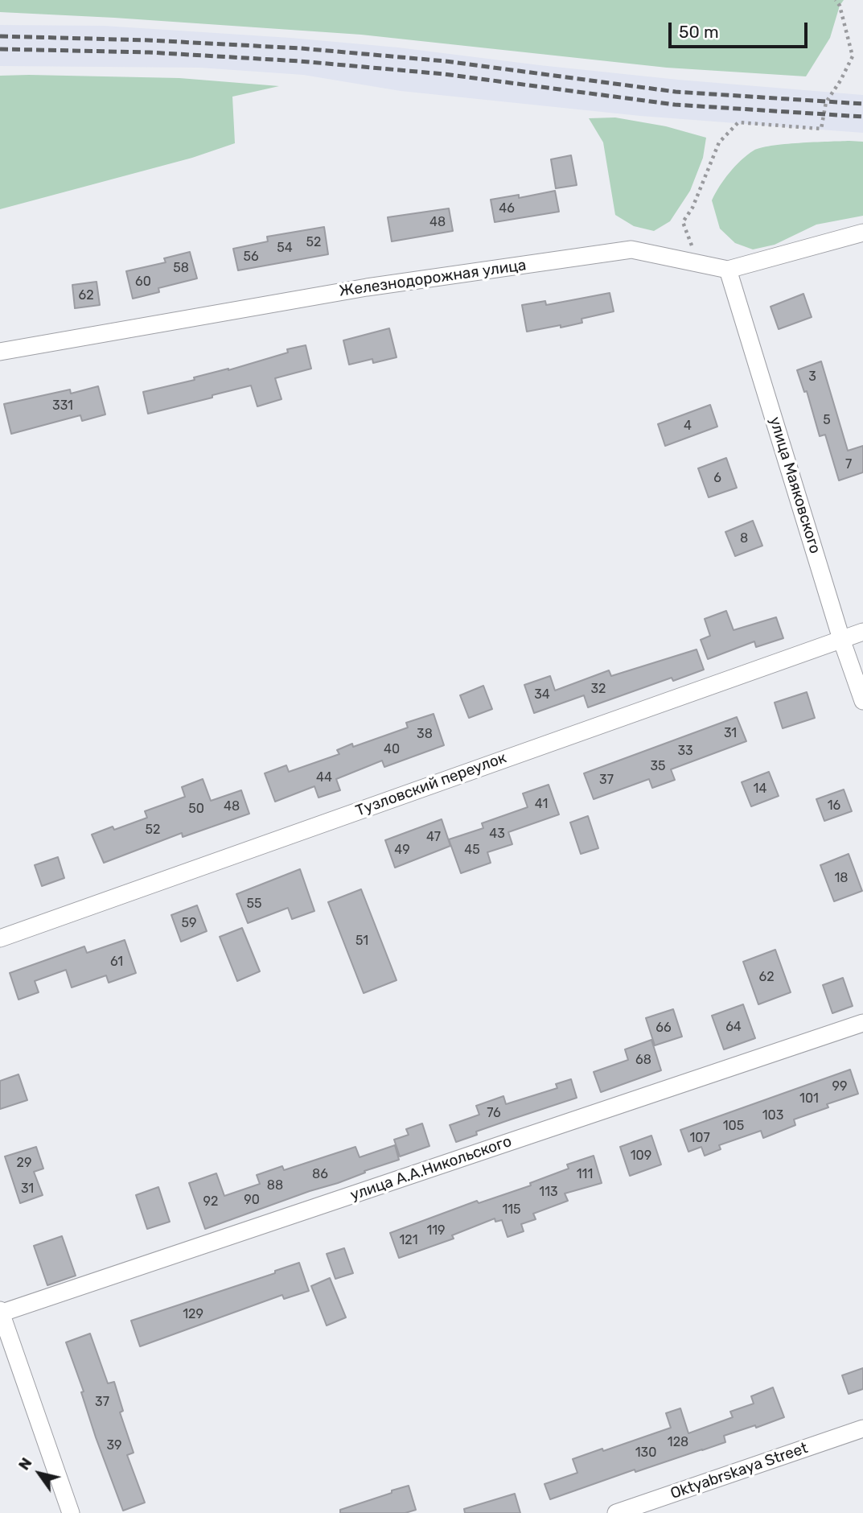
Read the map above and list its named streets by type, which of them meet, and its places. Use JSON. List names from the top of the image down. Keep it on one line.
{"streets":{"street":["Железнодорожная улица","улица Маяковского","Тузловский переулок","улица А.А.Никольского","Oktyabrskaya Street"]},"crossings":[["Железнодорожная улица","улица Маяковского"],["улица Маяковского","Тузловский переулок"]],"house_numbers":["46","48","52","54","56","58","60","62","3","331","5","4","7","6","8","32","34","31","38","40","33","35","44","37","14","41","16","48","50","52","43","47","49","45","18","55","59","51","61","62","64","66","68","99","101","76","103","105","107","109","29","86","111","88","31","113","90","92","115","119","121","129","37","128","39","130"],"scale_bar":"50 m","north":"top left"}
